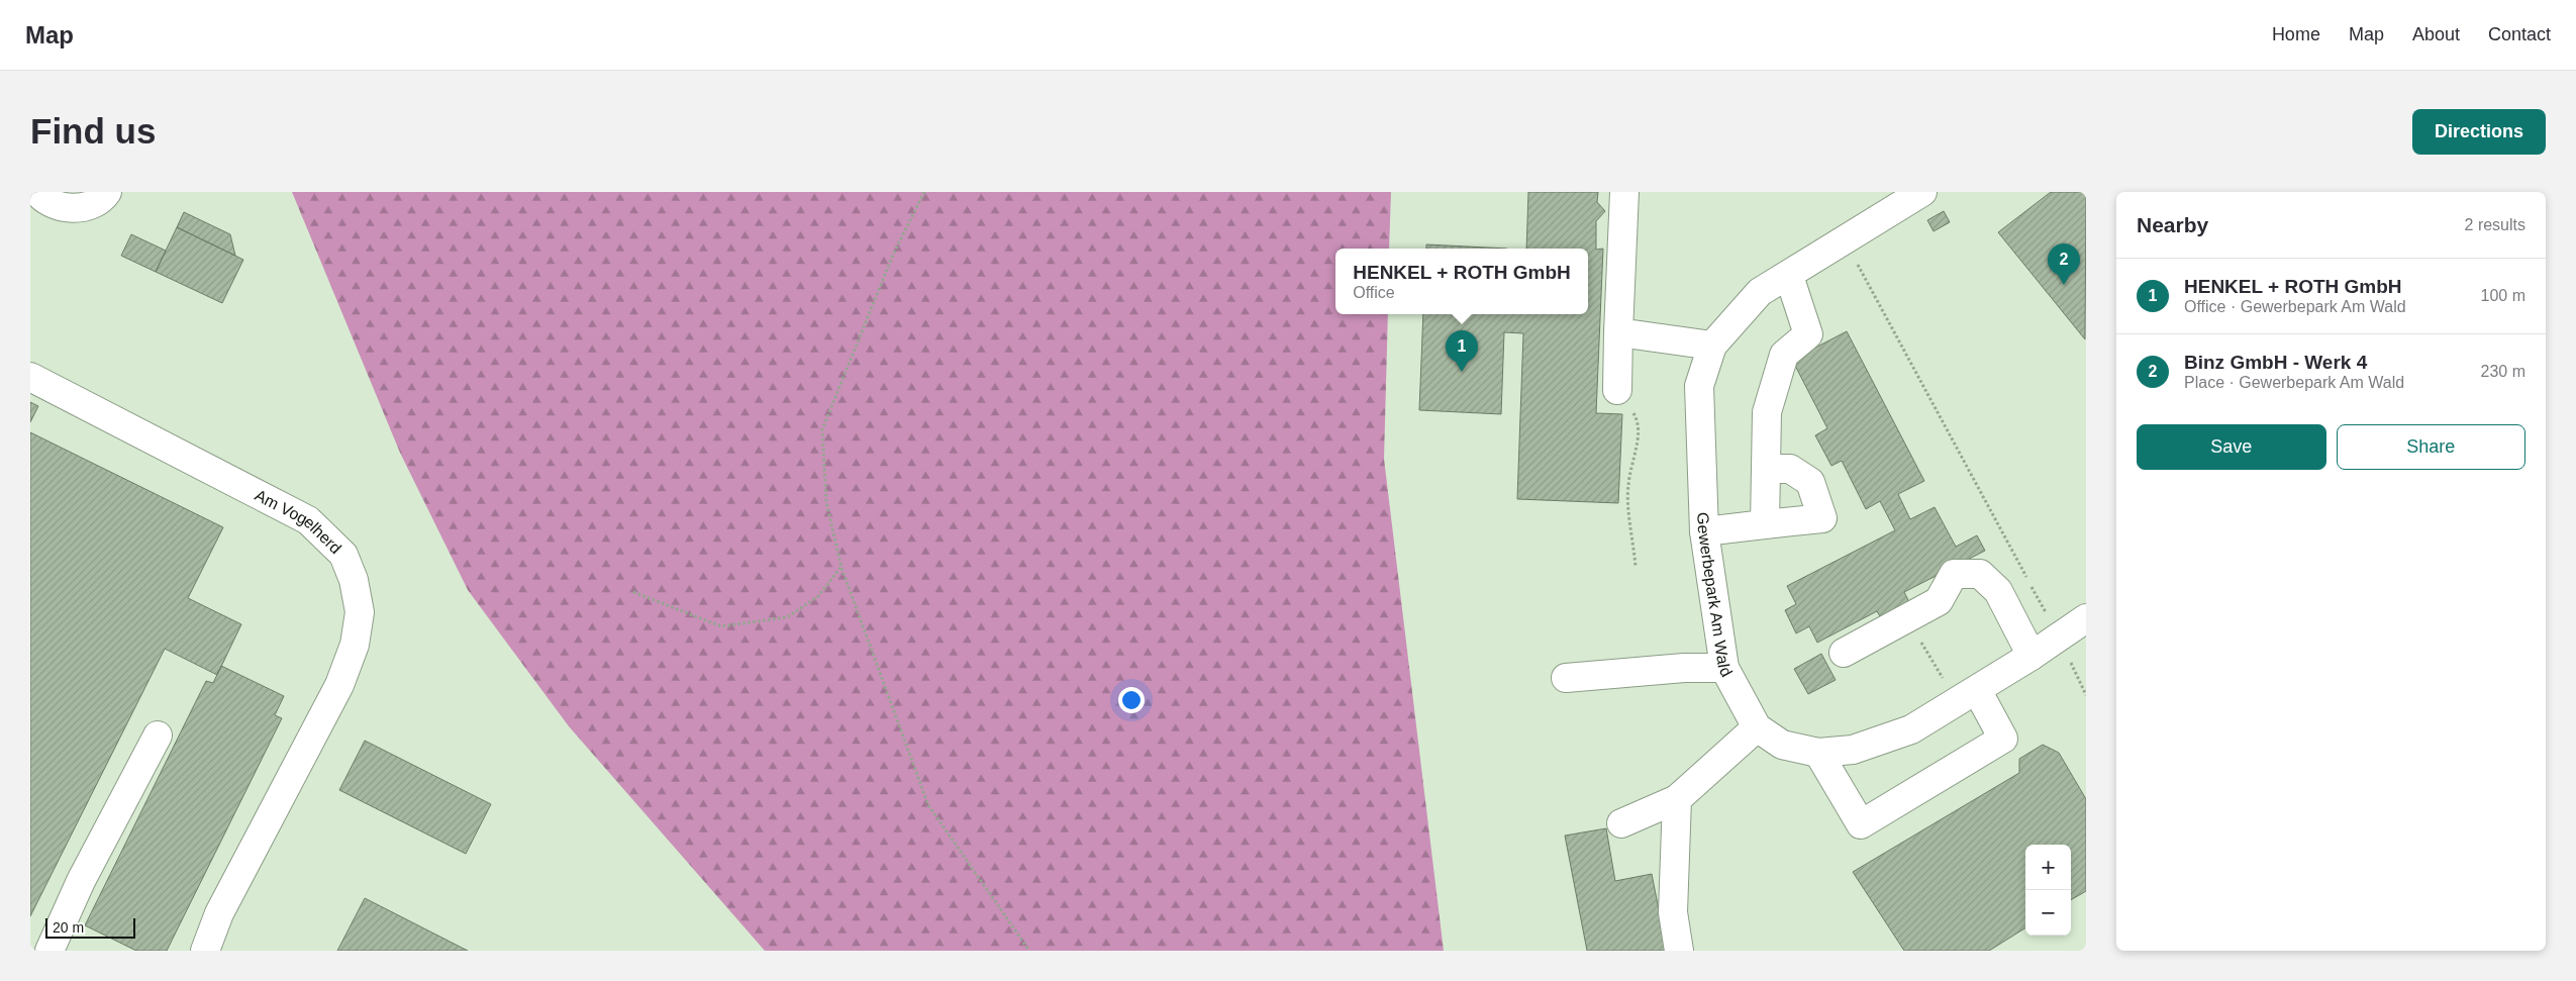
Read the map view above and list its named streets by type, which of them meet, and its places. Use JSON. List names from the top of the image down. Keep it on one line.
{"streets":{"street":["Am Vogelherd","Gewerbepark Am Wald"]},"scale_bar":"20 m","page":{"header":"Map","nav":["Home","Map","About","Contact"],"buttons":["Directions",["Save","Share"]],"title":"Find us","heading":["Nearby","2 results"],"pins":["2","1"],"popup":["HENKEL + ROTH GmbH","Office"],"list":[{"mark":"1","name":"HENKEL + ROTH GmbH","note":"Office · Gewerbepark Am Wald","value":"100 m"},{"mark":"2","name":"Binz GmbH - Werk 4","note":"Place · Gewerbepark Am Wald","value":"230 m"}],"map_buttons":["+","−"],"scale":"20 m"}}
